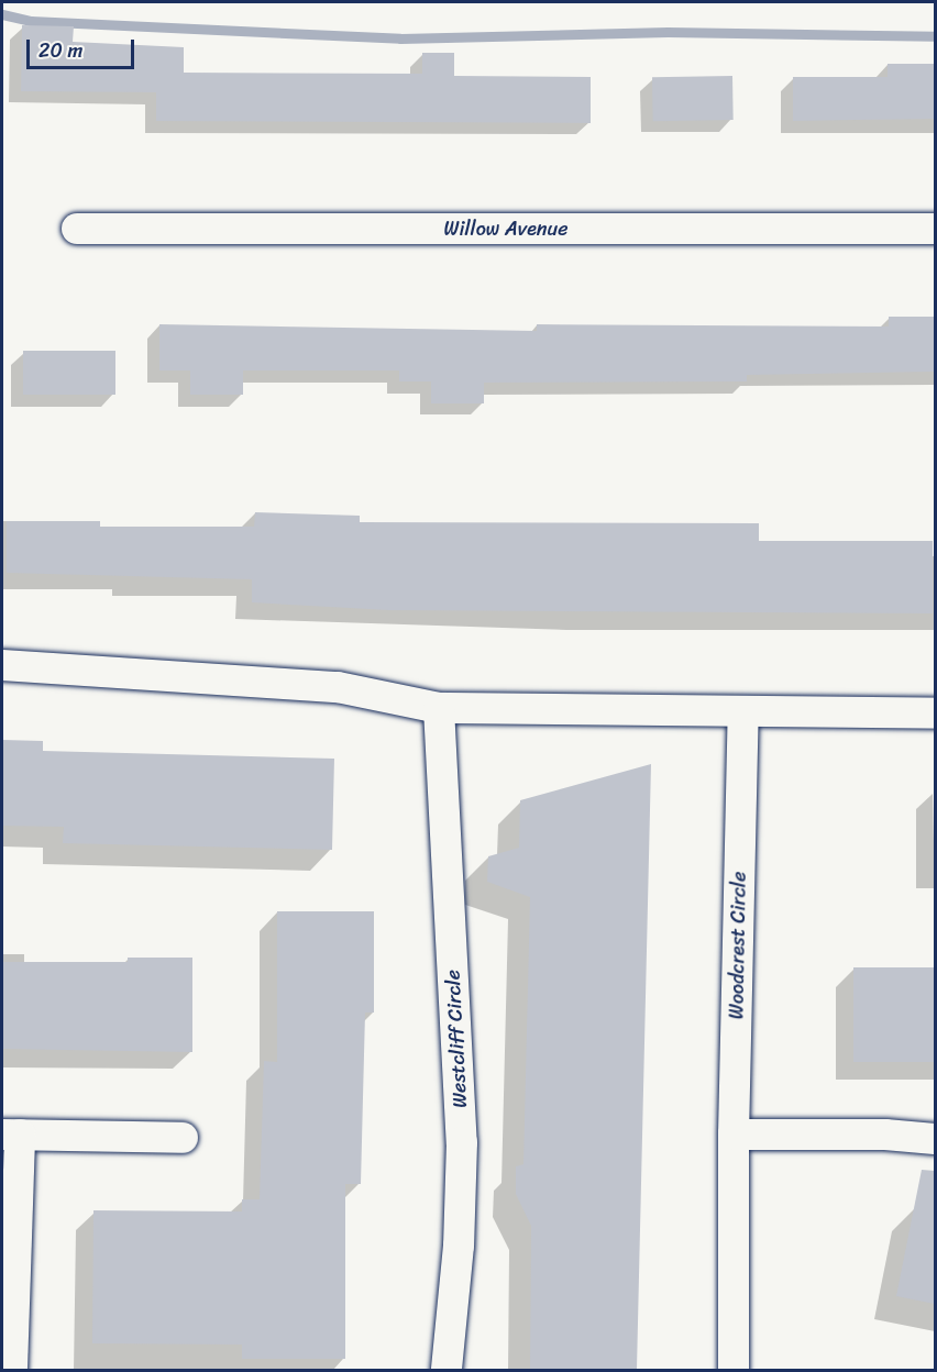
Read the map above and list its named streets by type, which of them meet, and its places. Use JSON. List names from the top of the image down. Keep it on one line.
{"streets":{"street":["Willow Avenue","Woodcrest Circle","Westcliff Circle"]},"scale_bar":"20 m"}
